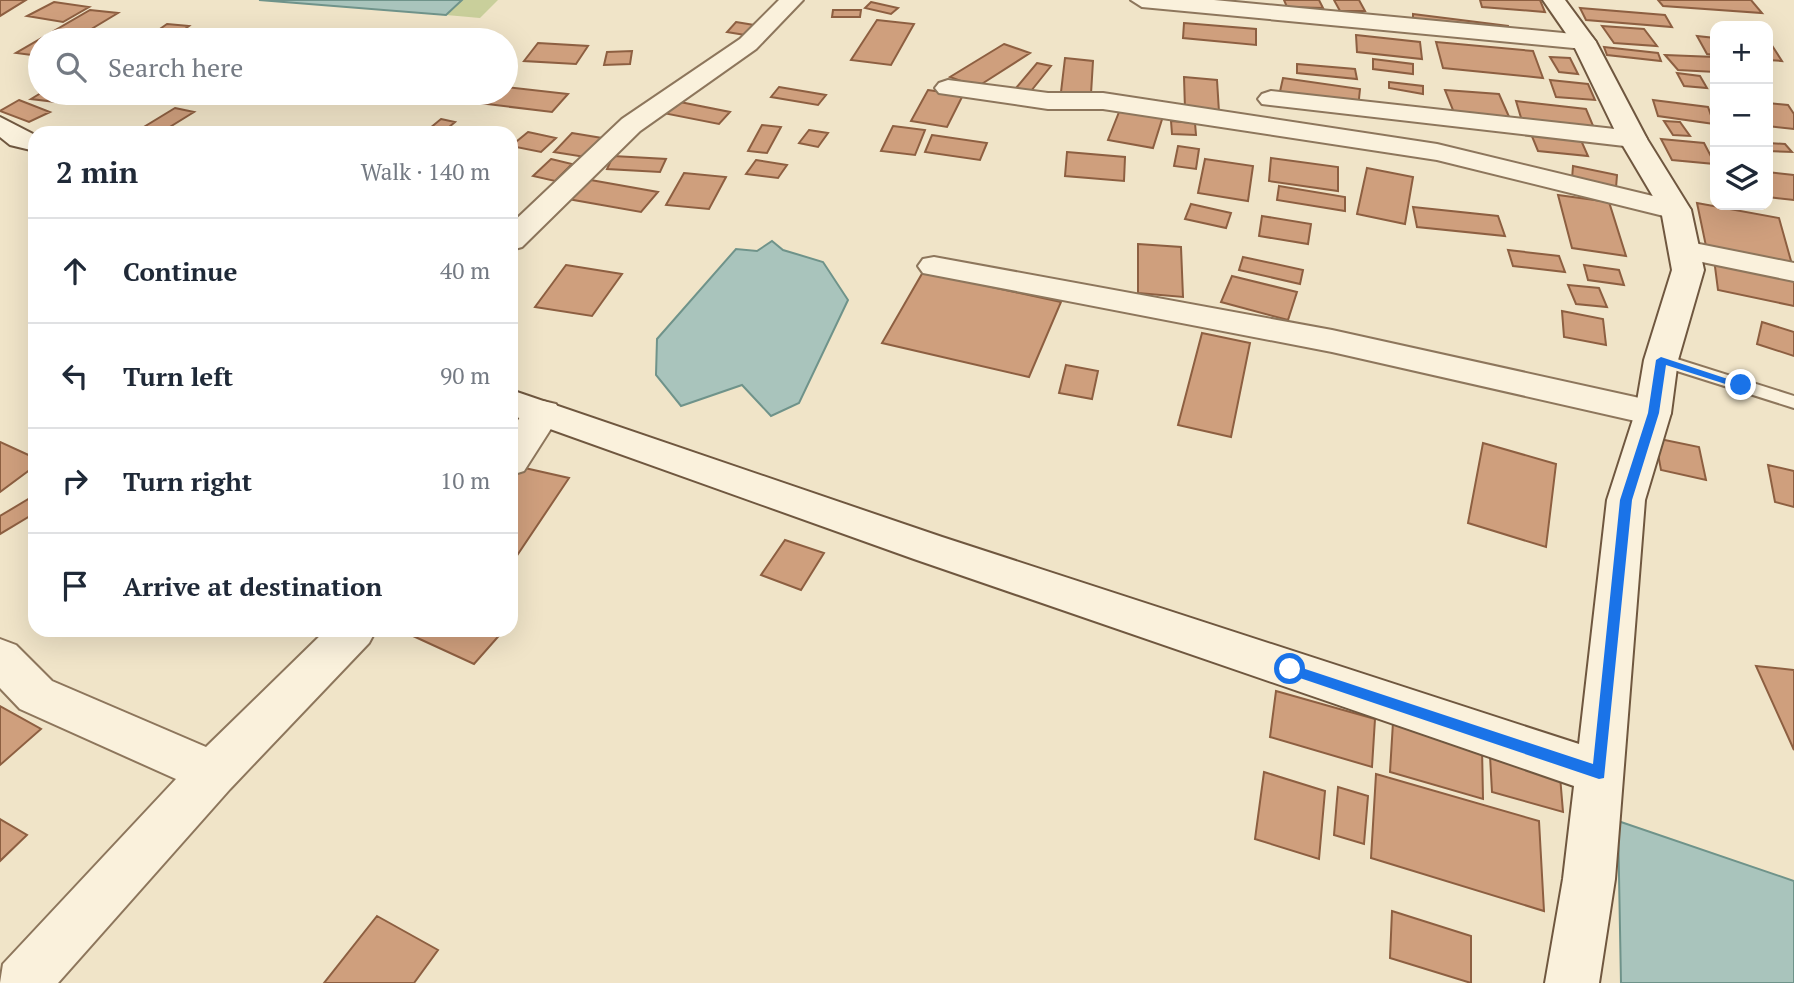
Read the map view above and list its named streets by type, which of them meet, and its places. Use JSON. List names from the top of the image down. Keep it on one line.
{"page":{"map_buttons":["+","−"],"search":"Search here","heading":["2 min","Walk · 140 m"],"list":[["Continue","40 m"],["Turn left","90 m"],["Turn right","10 m"],"Arrive at destination"]}}
